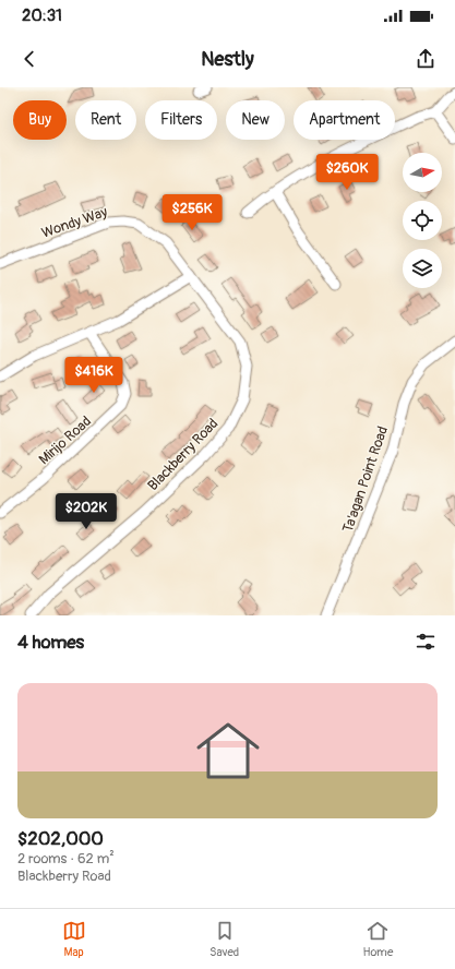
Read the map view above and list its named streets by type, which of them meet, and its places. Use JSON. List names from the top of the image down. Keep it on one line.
{"streets":{"street":["Wondy Way","Mirijo Road","Blackberry Road","Ta'agan Point Road"]},"crossings":[["Wondy Way","Blackberry Road"]],"north":"right","page":{"status":"20:31","header":"Nestly","chip":["Buy","Rent","Filters","New","Apartment"],"price":["$260K","$256K","$416K","$202K"],"heading":"4 homes","list":[{"name":"$202,000","note":"2 rooms · 62 m² · Blackberry Road"}],"tabs":["Map","Saved","Home"]}}
